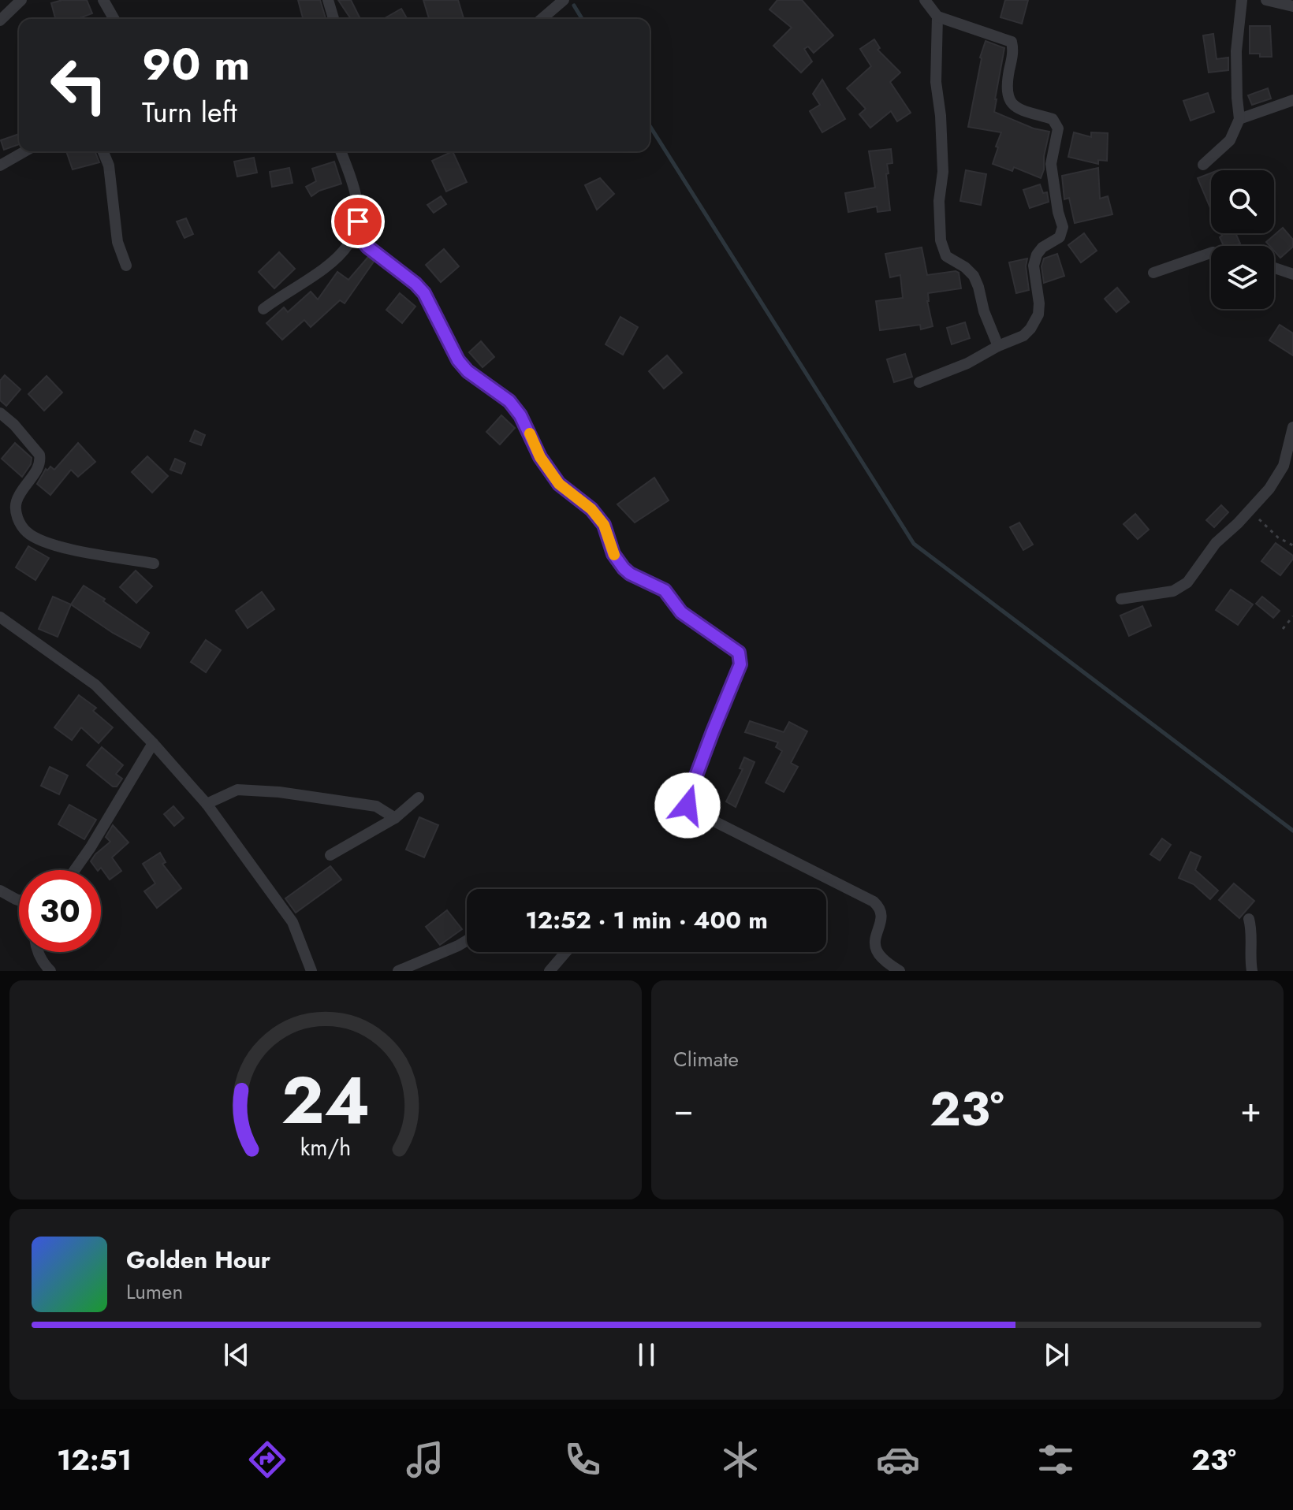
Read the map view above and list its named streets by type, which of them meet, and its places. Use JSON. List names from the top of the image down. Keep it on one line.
{"page":{"turn":["90 m","Turn left"],"limit":"30","trip":"12:52 · 1 min · 400 m","tile":"Climate","heat":["−","23°","+"],"song":["Golden Hour","Lumen"],"tabs":["12:51","23°"],"gauge":["24","km/h"]}}
